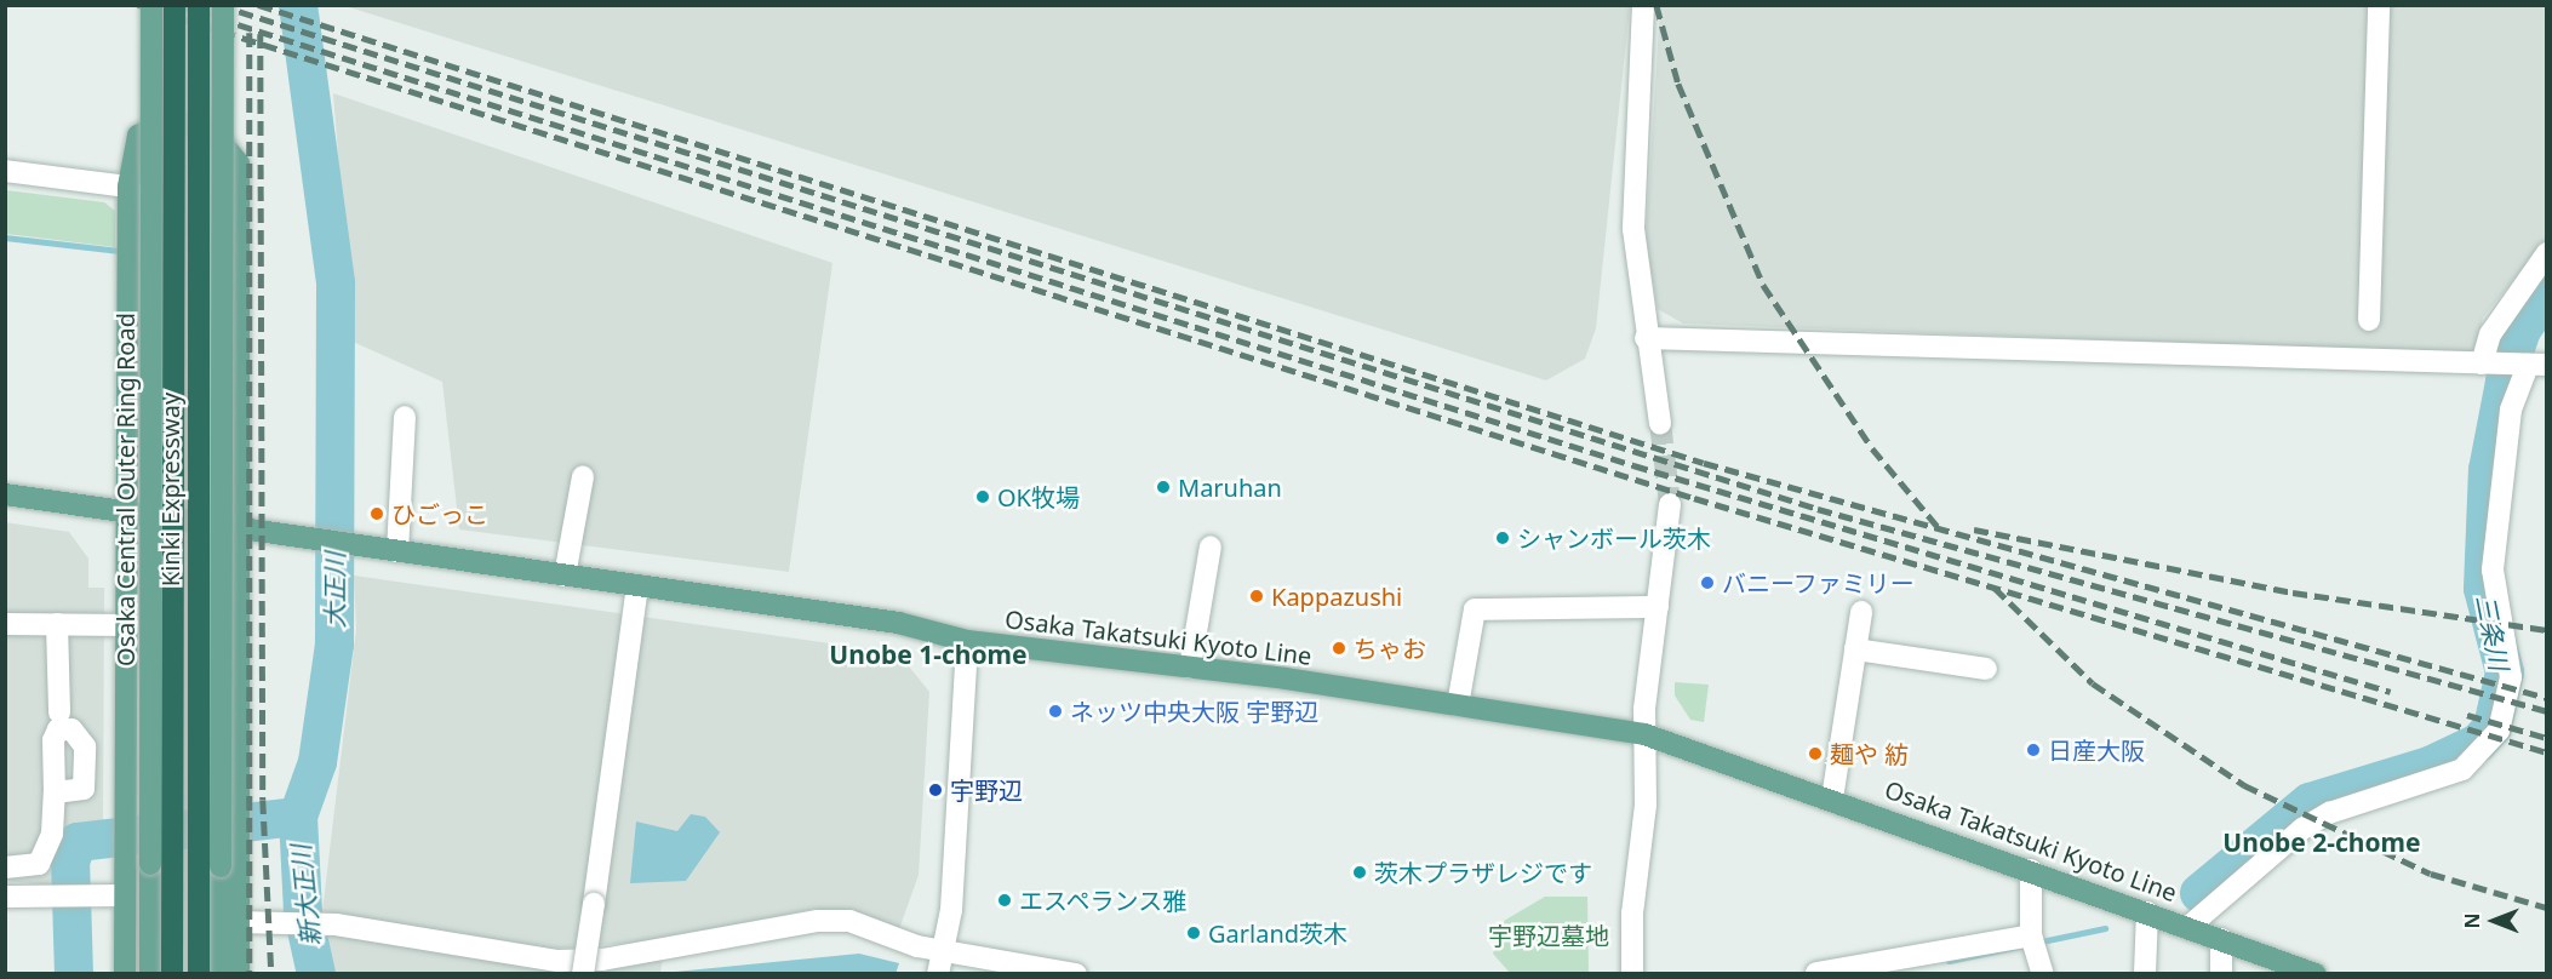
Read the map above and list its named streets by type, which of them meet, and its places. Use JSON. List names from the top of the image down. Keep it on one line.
{"streets":{"highway":["Kinki Expressway"],"main road":["Osaka Central Outer Ring Road","Osaka Takatsuki Kyoto Line"]},"districts":["Unobe 1-chome","Unobe 2-chome"],"water":["大正川","三条川","新大正川"],"parks":["宇野辺墓地"],"places":["Maruhan","OK牧場","ひごっこ","シャンボール茨木","バニーファミリー","Kappazushi","ちゃお","ネッツ中央大阪 宇野辺","日産大阪","麺や 紡","宇野辺","茨木プラザレジです","エスペランス雅","Garland茨木"],"north":"left"}
